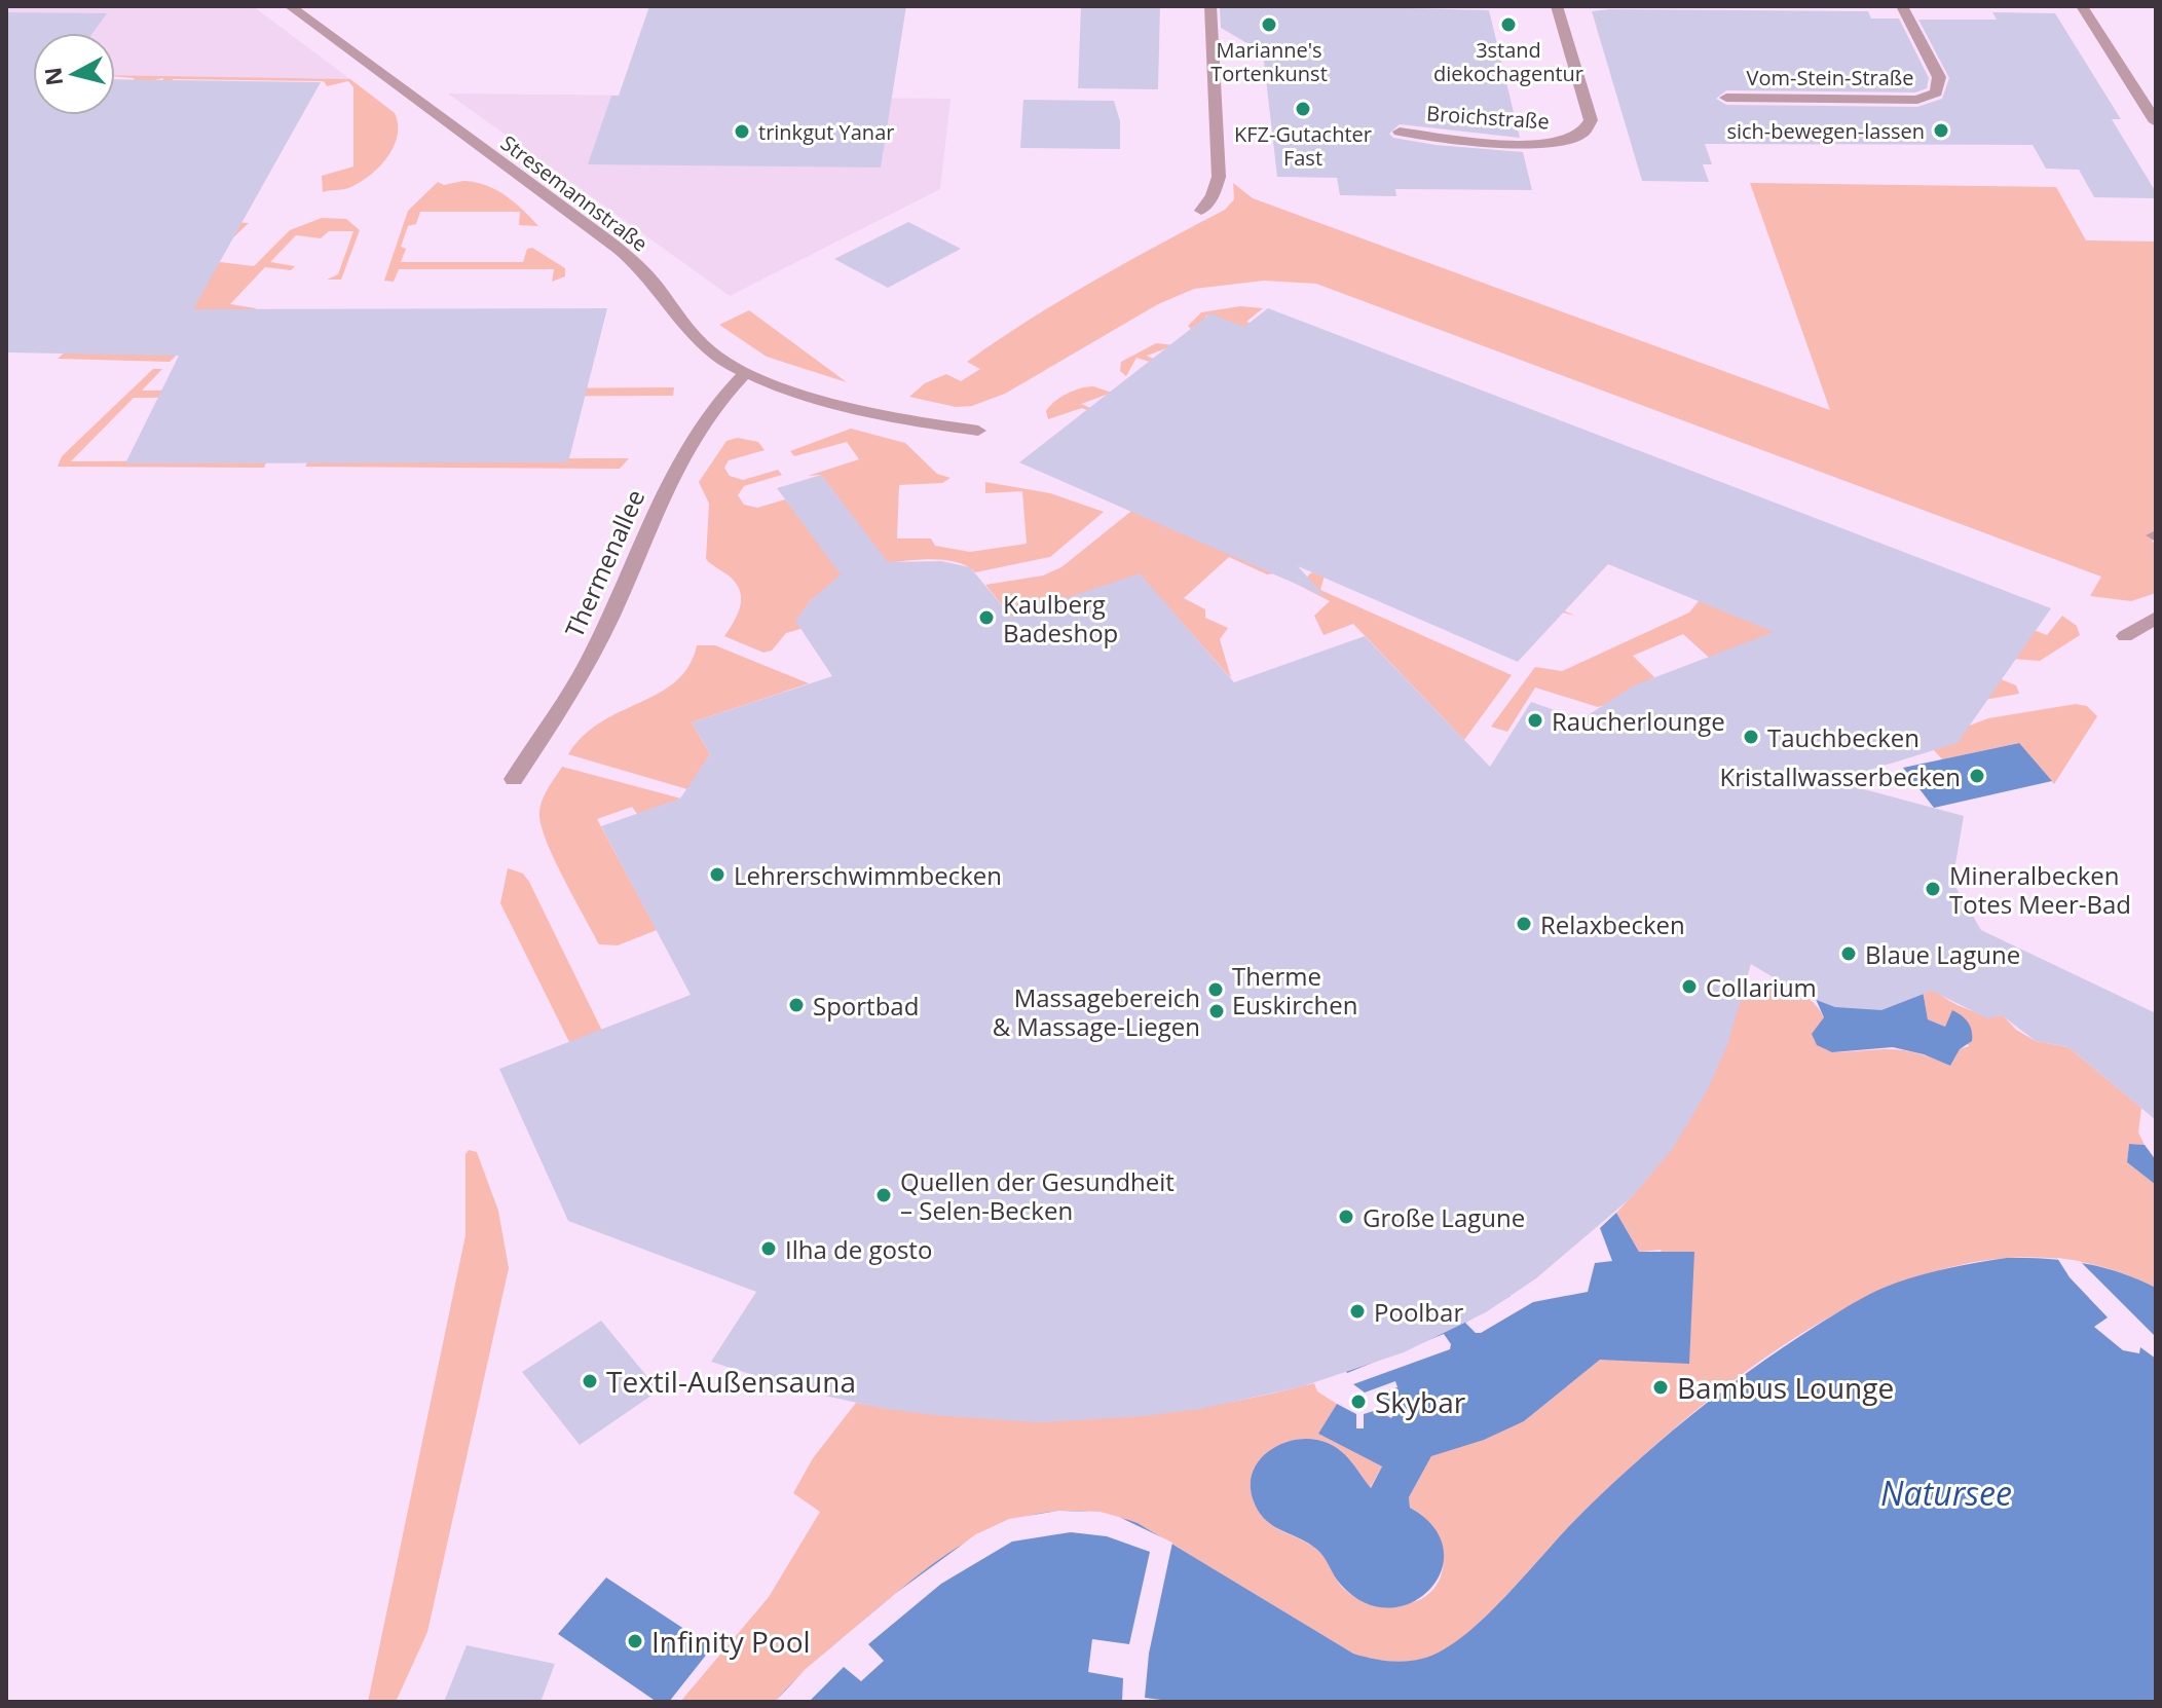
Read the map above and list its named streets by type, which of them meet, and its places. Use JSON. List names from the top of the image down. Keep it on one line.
{"streets":{"street":["Vom-Stein-Straße","Broichstraße","Stresemannstraße","Thermenallee"]},"crossings":[["Stresemannstraße","Thermenallee"]],"water":["Natursee"],"places":["Marianne's Tortenkunst","3stand diekochagentur","KFZ-Gutachter Fast","sich-bewegen-lassen","trinkgut Yanar","Kaulberg Badeshop","Raucherlounge","Tauchbecken","Kristallwasserbecken","Lehrerschwimmbecken","Mineralbecken Totes Meer-Bad","Relaxbecken","Blaue Lagune","Collarium","Therme Euskirchen","Sportbad","Massagebereich & Massage-Liegen","Quellen der Gesundheit – Selen-Becken","Große Lagune","Ilha de gosto","Poolbar","Textil-Außensauna","Bambus Lounge","Skybar","Infinity Pool"],"north":"left"}
